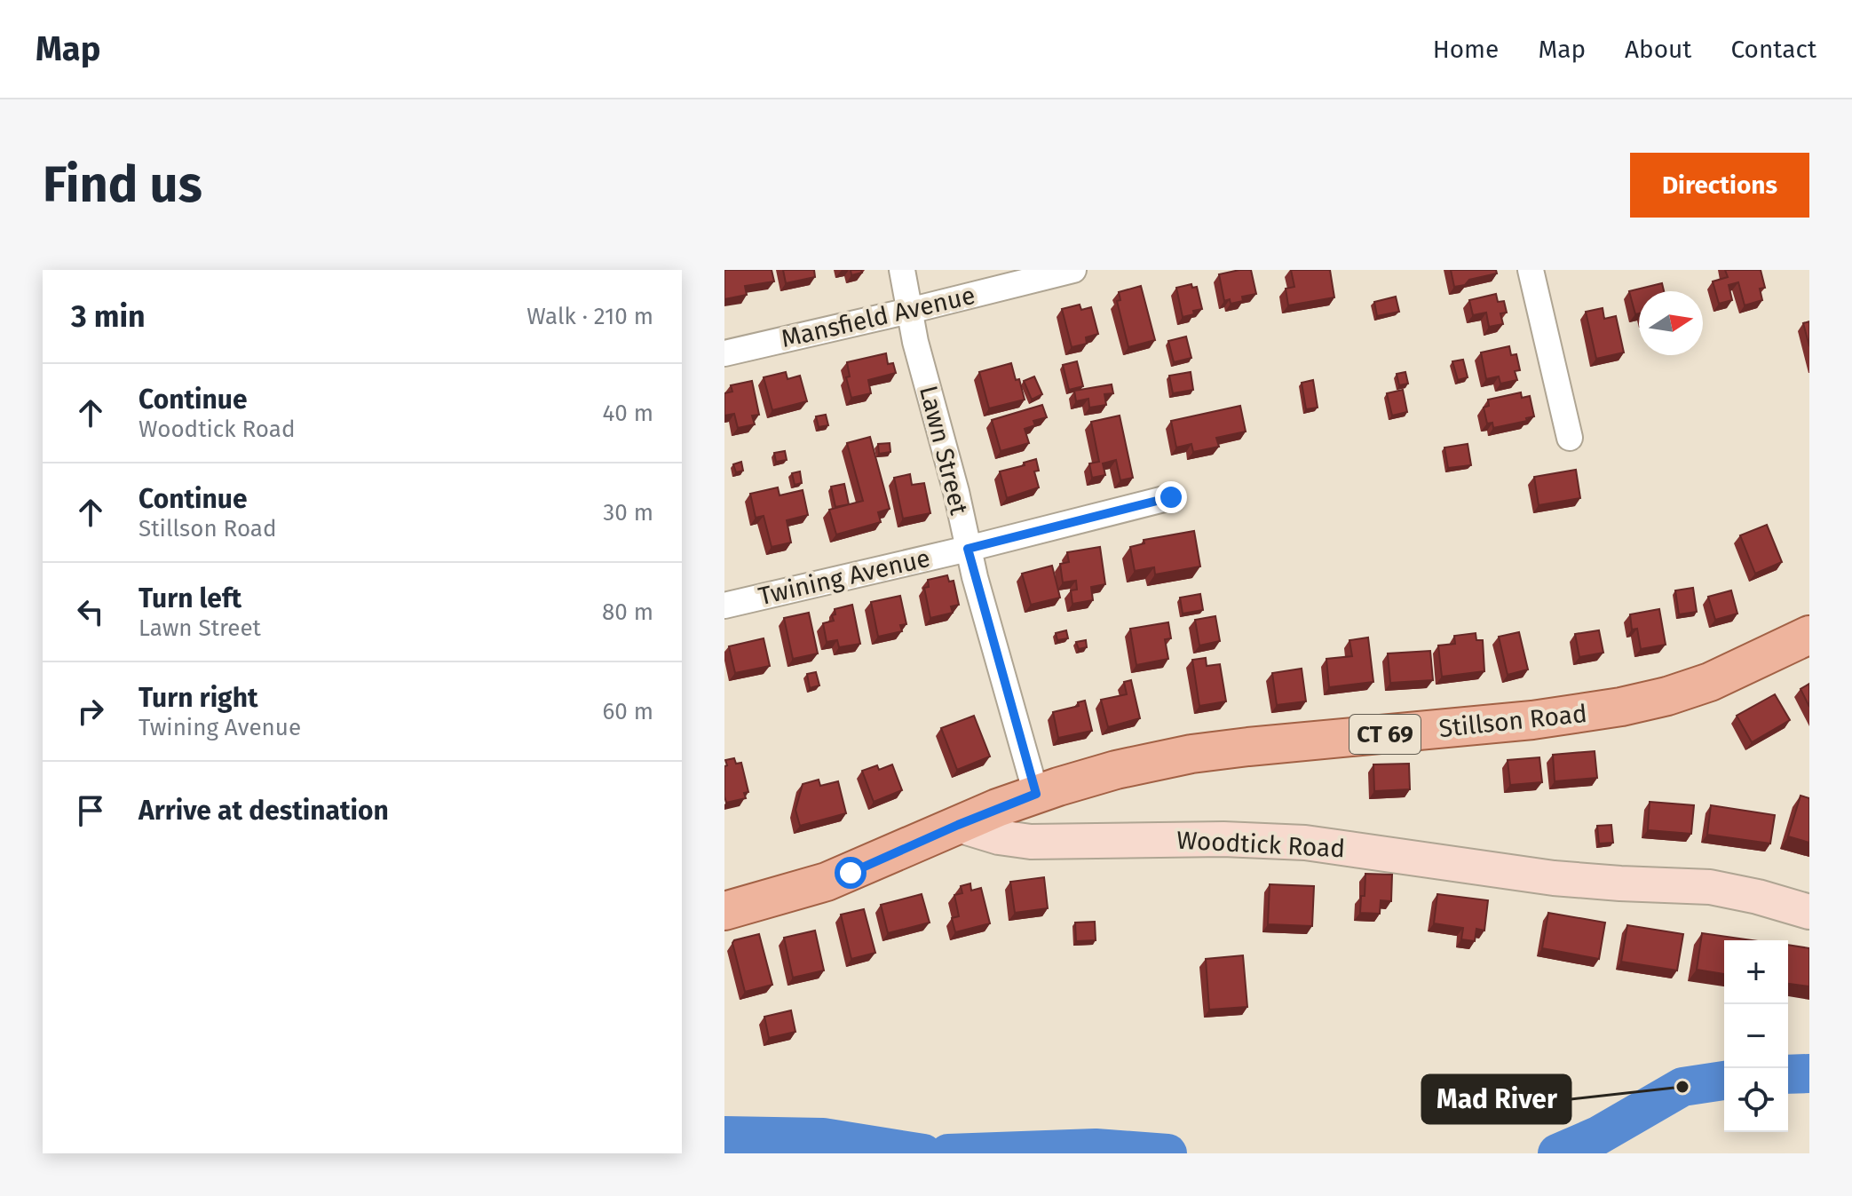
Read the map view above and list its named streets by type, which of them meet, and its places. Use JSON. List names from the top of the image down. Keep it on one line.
{"streets":{"main road":["Stillson Road","CT 69","Woodtick Road"],"street":["Mansfield Avenue","Lawn Street","Twining Avenue"]},"crossings":[["Mansfield Avenue","Lawn Street"],["Lawn Street","Twining Avenue"],["Lawn Street","Stillson Road"],["Stillson Road","CT 69"],["Stillson Road","Woodtick Road"],["CT 69","Woodtick Road"]],"places":["Mad River"],"north":"right","page":{"header":"Map","nav":["Home","Map","About","Contact"],"buttons":"Directions","title":"Find us","heading":["3 min","Walk · 210 m"],"list":[["Continue","Woodtick Road","40 m"],["Continue","Stillson Road","30 m"],["Turn left","Lawn Street","80 m"],["Turn right","Twining Avenue","60 m"],"Arrive at destination"],"map_buttons":["+","−"]}}
